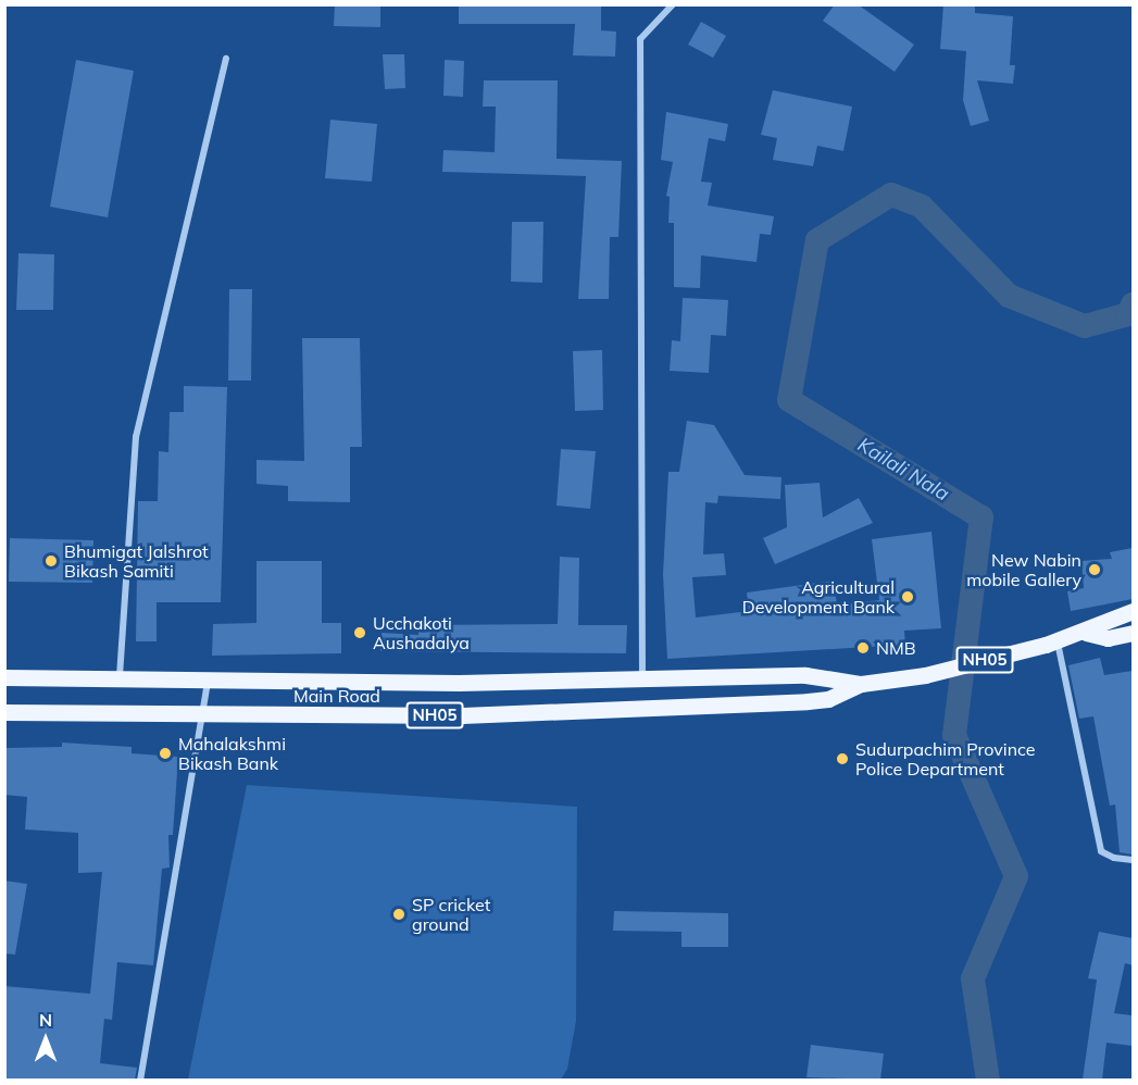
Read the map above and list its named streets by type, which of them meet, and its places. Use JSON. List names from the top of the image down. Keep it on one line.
{"streets":{"main road":["NH05","Main Road"]},"crossings":[["NH05","Main Road"]],"water":["Kailali Nala"],"places":["Bhumigat Jalshrot Bikash Samiti","New Nabin mobile Gallery","Agricultural Development Bank","Ucchakoti Aushadalya","NMB","Mahalakshmi Bikash Bank","Sudurpachim Province Police Department","SP cricket ground"],"north":"top"}
